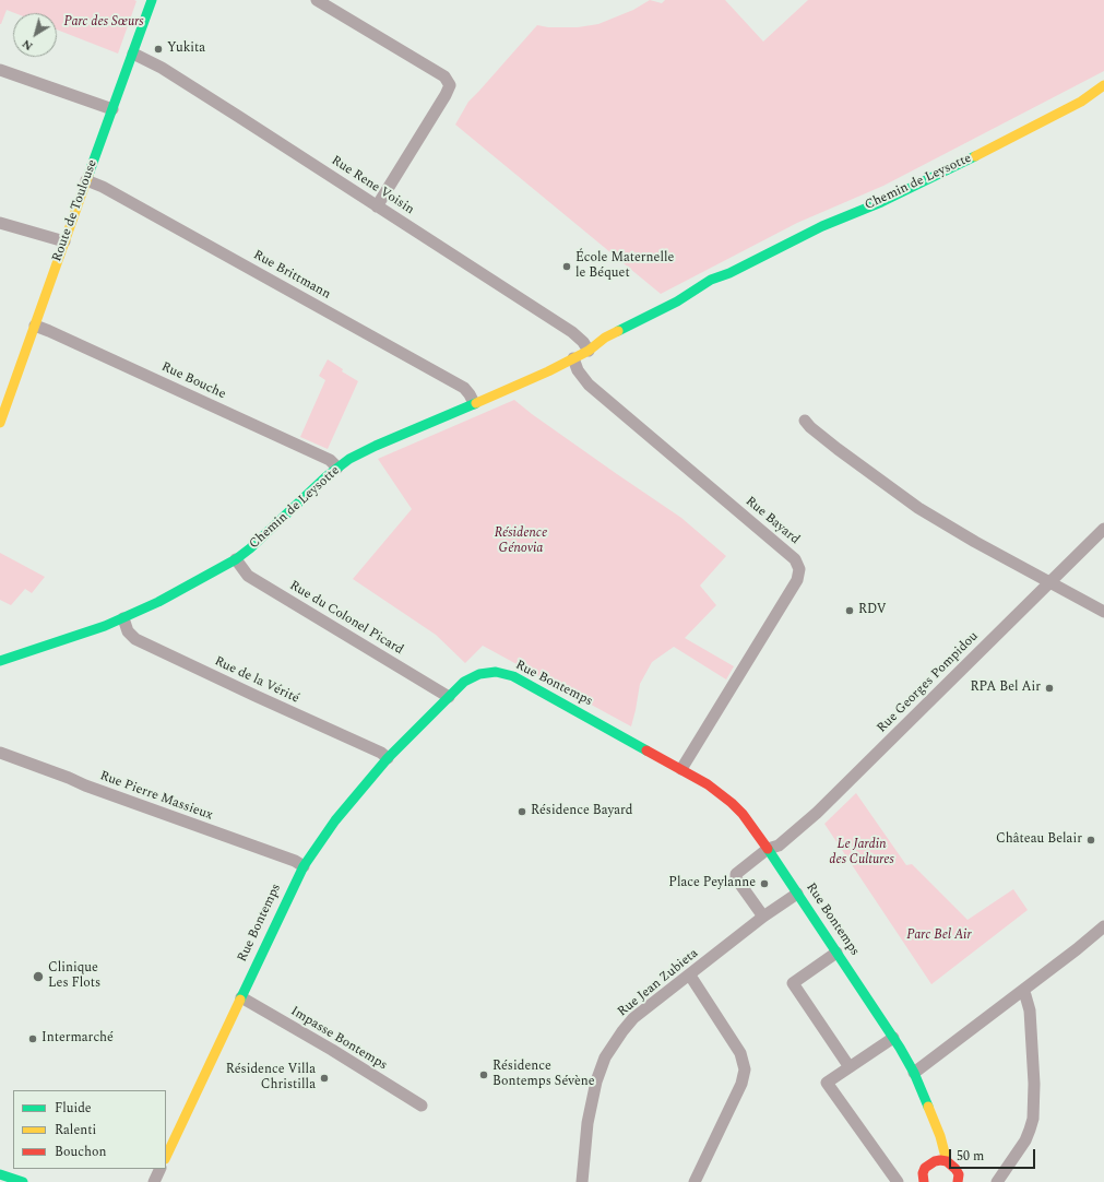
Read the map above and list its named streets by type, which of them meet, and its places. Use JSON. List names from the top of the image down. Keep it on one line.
{"streets":{"street":["Chemin de Leysotte","Rue Rene Voisin","Route de Toulouse","Rue Brittmann","Rue Bouche","Rue Bayard","Rue du Colonel Picard","Rue de la Vérité","Rue Georges Pompidou","Rue Bontemps","Rue Pierre Massieux","Rue Jean Zubieta","Impasse Bontemps"]},"crossings":[["Chemin de Leysotte","Rue Rene Voisin"],["Chemin de Leysotte","Rue Brittmann"],["Chemin de Leysotte","Rue Bouche"],["Chemin de Leysotte","Rue Bayard"],["Chemin de Leysotte","Rue du Colonel Picard"],["Chemin de Leysotte","Rue de la Vérité"],["Rue Rene Voisin","Route de Toulouse"],["Route de Toulouse","Rue Brittmann"],["Route de Toulouse","Rue Bouche"],["Rue Bayard","Rue Bontemps"],["Rue du Colonel Picard","Rue Bontemps"],["Rue de la Vérité","Rue Bontemps"],["Rue Georges Pompidou","Rue Bontemps"],["Rue Georges Pompidou","Rue Jean Zubieta"],["Rue Bontemps","Rue Pierre Massieux"],["Rue Bontemps","Rue Jean Zubieta"],["Rue Bontemps","Impasse Bontemps"]],"parks":["Parc des Sœurs","Résidence Génovia","Le Jardin des Cultures","Parc Bel Air"],"places":["Yukita","École Maternelle le Béquet","RDV","RPA Bel Air","Résidence Bayard","Château Belair","Place Peylanne","Clinique Les Flots","Intermarché","Résidence Bontemps Sévène","Résidence Villa Christilla"],"legend":["Fluide","Ralenti","Bouchon"],"scale_bar":"50 m","north":"bottom left"}
